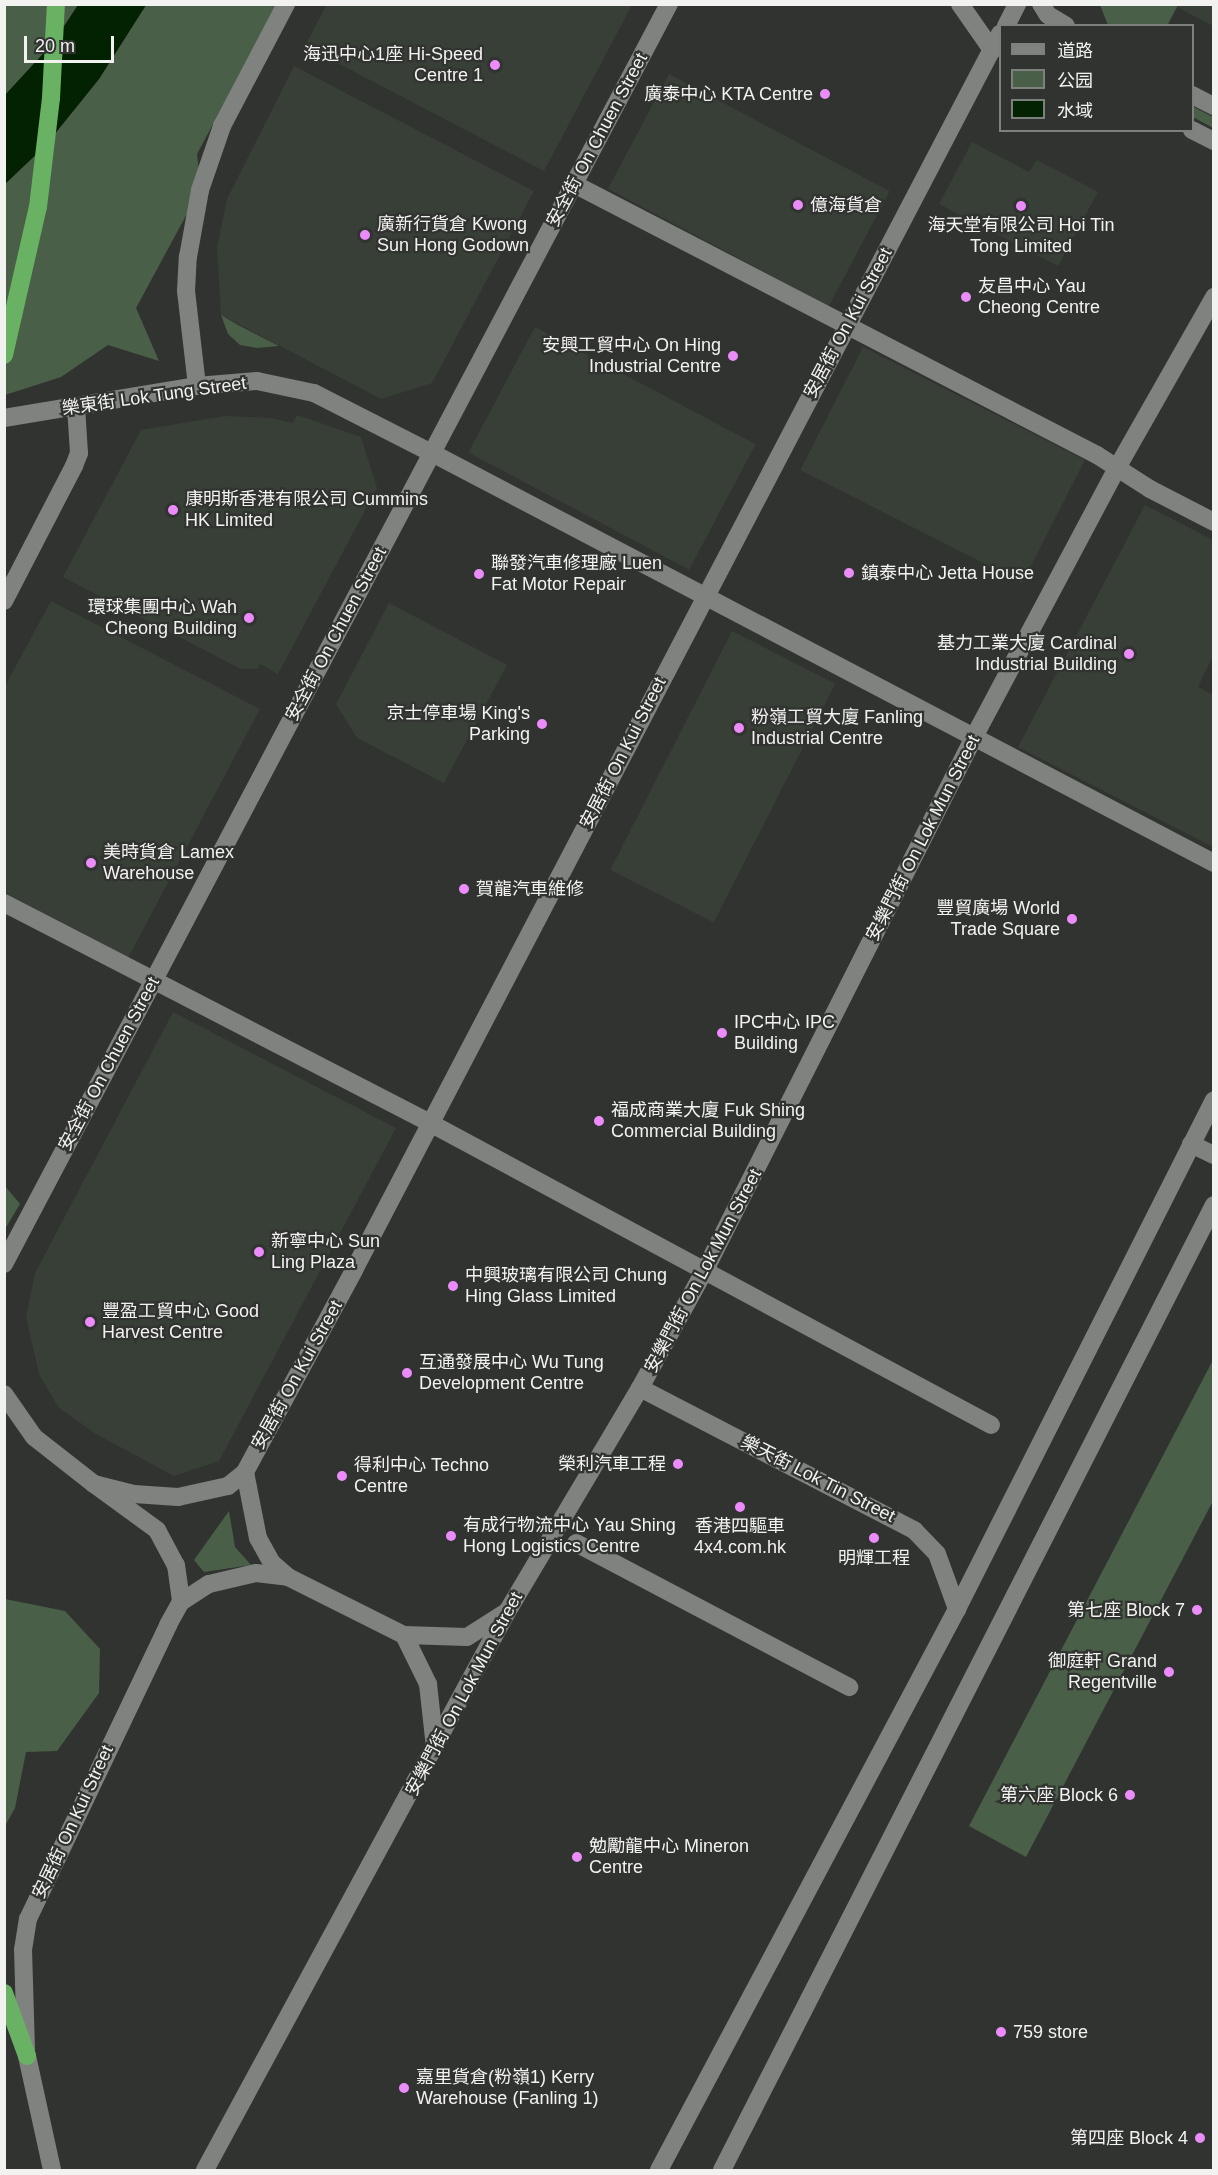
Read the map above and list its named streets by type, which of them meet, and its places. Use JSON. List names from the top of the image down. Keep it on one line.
{"streets":{"street":["安全街 On Chuen Street","安居街 On Kui Street","樂東街 Lok Tung Street","安樂門街 On Lok Mun Street","樂天街 Lok Tin Street"]},"crossings":[["安全街 On Chuen Street","樂東街 Lok Tung Street"],["安居街 On Kui Street","樂東街 Lok Tung Street"],["樂東街 Lok Tung Street","安樂門街 On Lok Mun Street"],["安樂門街 On Lok Mun Street","樂天街 Lok Tin Street"]],"places":["海迅中心1座 Hi-Speed Centre 1","廣泰中心 KTA Centre","億海貨倉","海天堂有限公司 Hoi Tin Tong Limited","廣新行貨倉 Kwong Sun Hong Godown","友昌中心 Yau Cheong Centre","安興工貿中心 On Hing Industrial Centre","康明斯香港有限公司 Cummins HK Limited","鎮泰中心 Jetta House","聯發汽車修理廠 Luen Fat Motor Repair","環球集團中心 Wah Cheong Building","基力工業大廈 Cardinal Industrial Building","京士停車場 King's Parking","粉嶺工貿大廈 Fanling Industrial Centre","美時貨倉 Lamex Warehouse","賀龍汽車維修","豐貿廣場 World Trade Square","IPC中心 IPC Building","福成商業大廈 Fuk Shing Commercial Building","新寧中心 Sun Ling Plaza","中興玻璃有限公司 Chung Hing Glass Limited","豐盈工貿中心 Good Harvest Centre","互通發展中心 Wu Tung Development Centre","榮利汽車工程","得利中心 Techno Centre","香港四驅車 4x4.com.hk","有成行物流中心 Yau Shing Hong Logistics Centre","明輝工程","第七座 Block 7","御庭軒 Grand Regentville","第六座 Block 6","勉勵龍中心 Mineron Centre","759 store","嘉里貨倉(粉嶺1) Kerry Warehouse (Fanling 1)","第四座 Block 4"],"legend":["道路","公园","水域"],"scale_bar":"20 m"}
